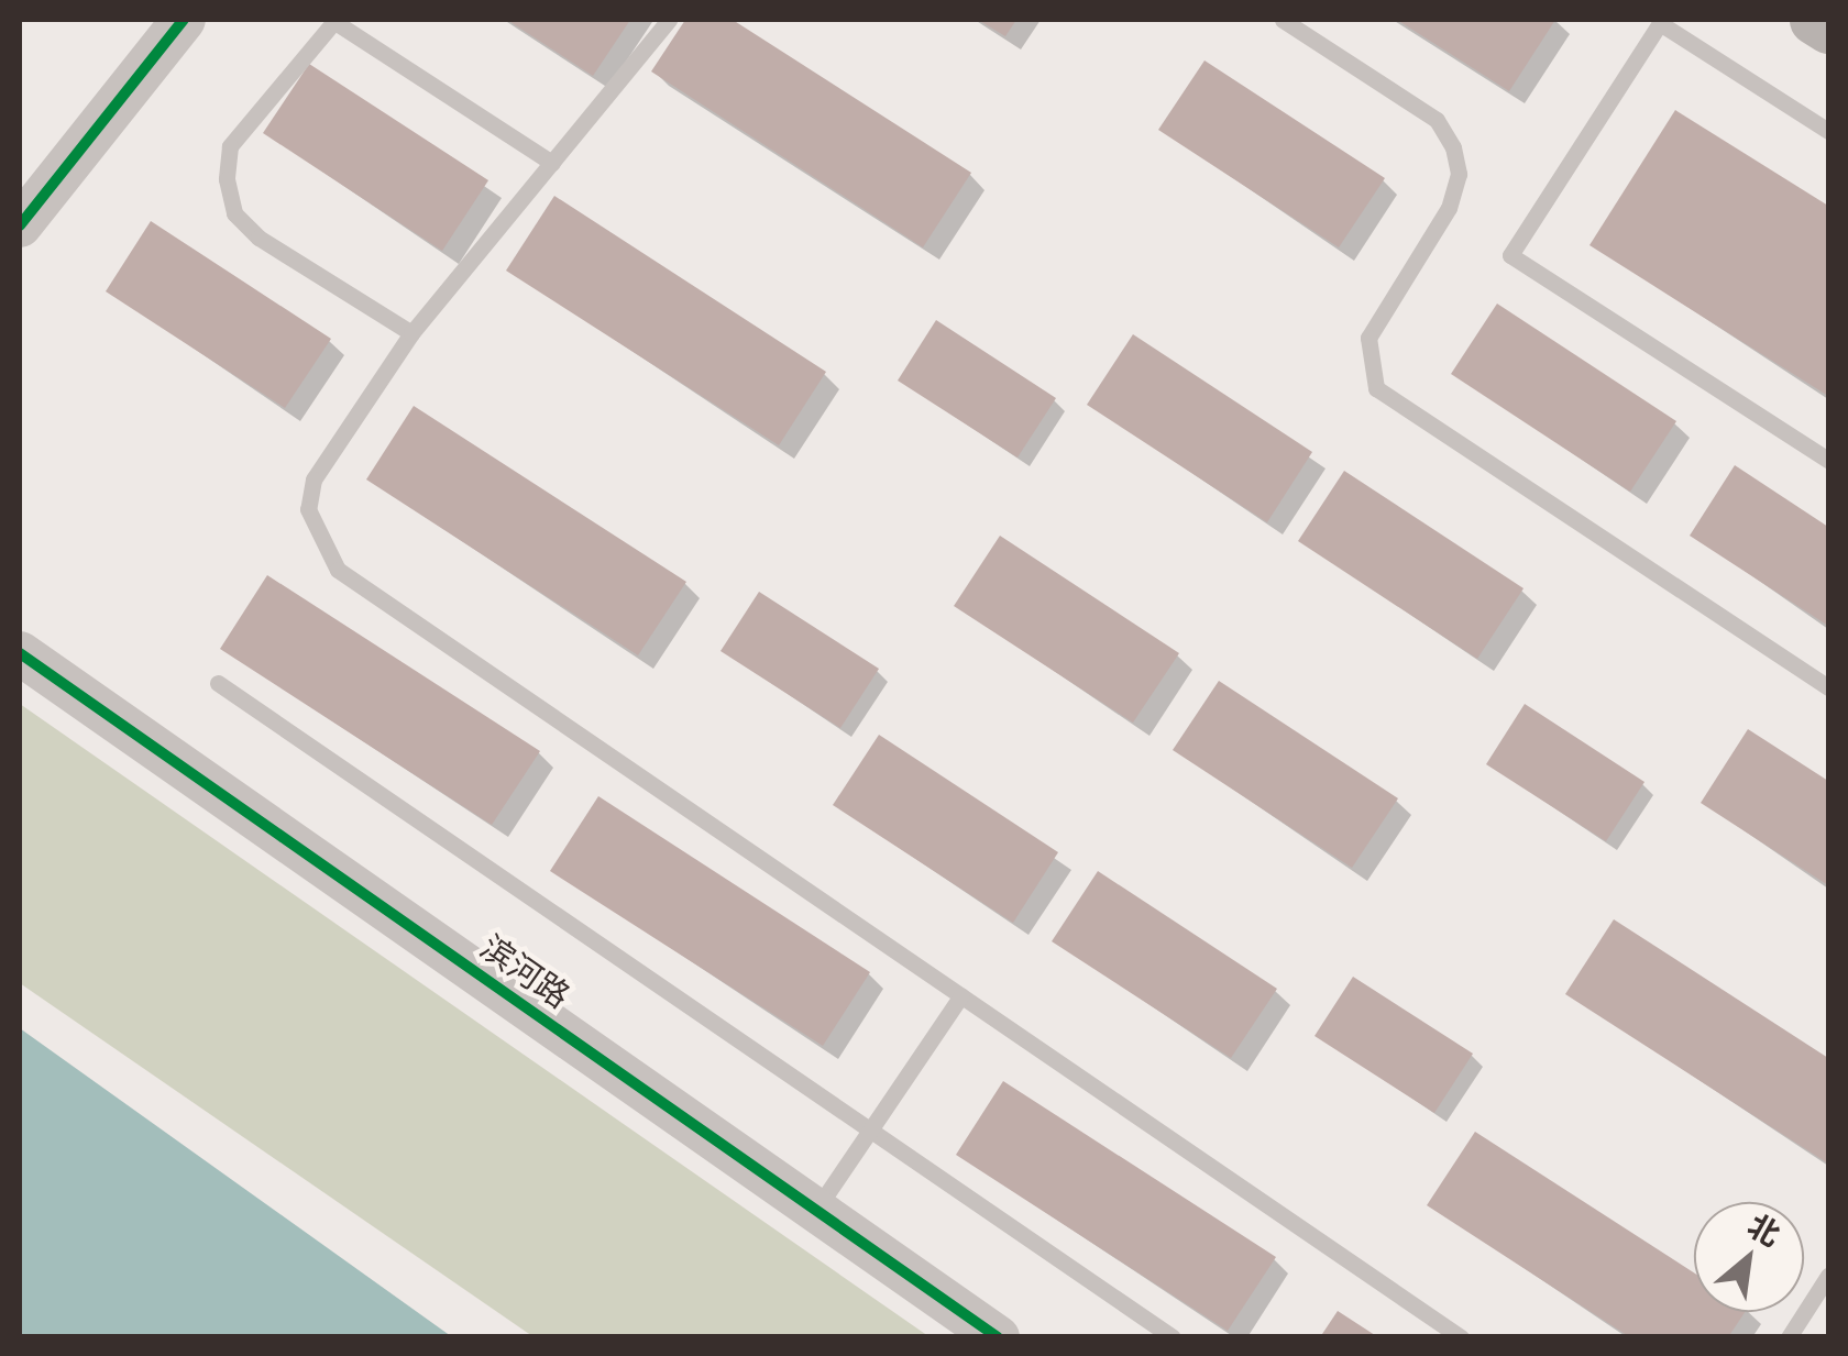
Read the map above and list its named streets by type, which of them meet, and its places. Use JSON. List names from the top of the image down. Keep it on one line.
{"streets":{"street":["滨河路"]},"north":"top right"}
